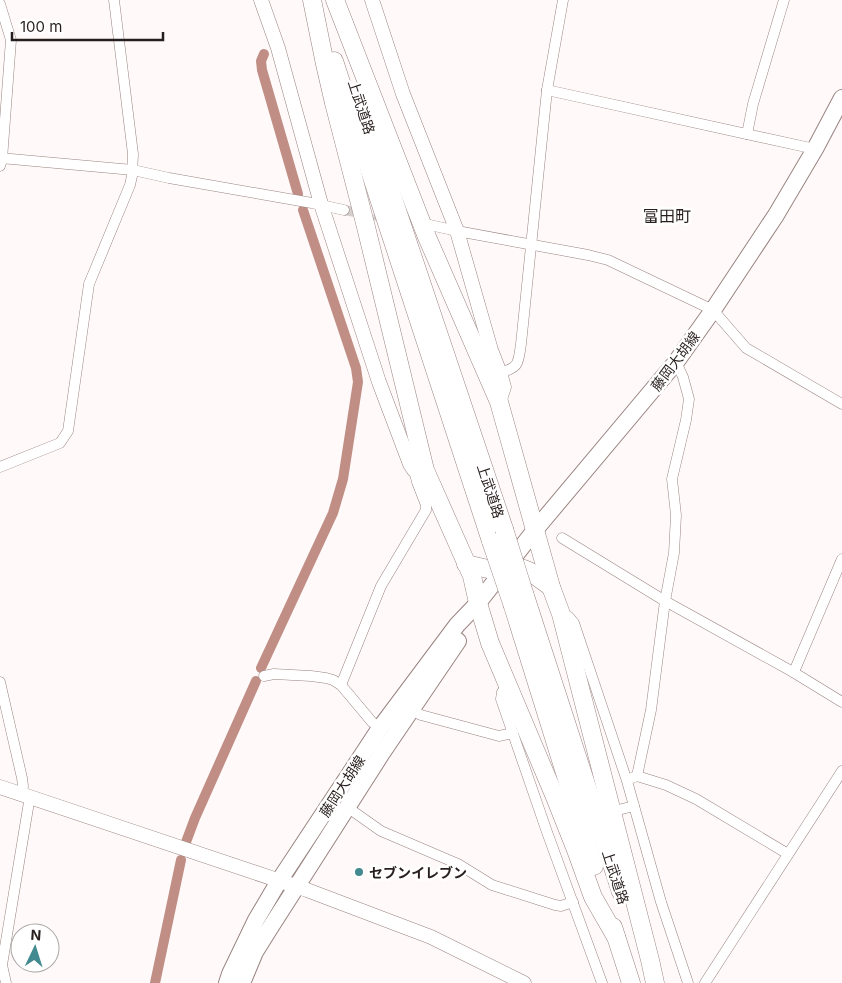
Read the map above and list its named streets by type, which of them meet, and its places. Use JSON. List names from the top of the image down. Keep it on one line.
{"streets":{"highway":["上武道路"],"main road":["藤岡大胡線"]},"districts":["富田町"],"places":["セブンイレブン"],"scale_bar":"100 m","north":"top"}
